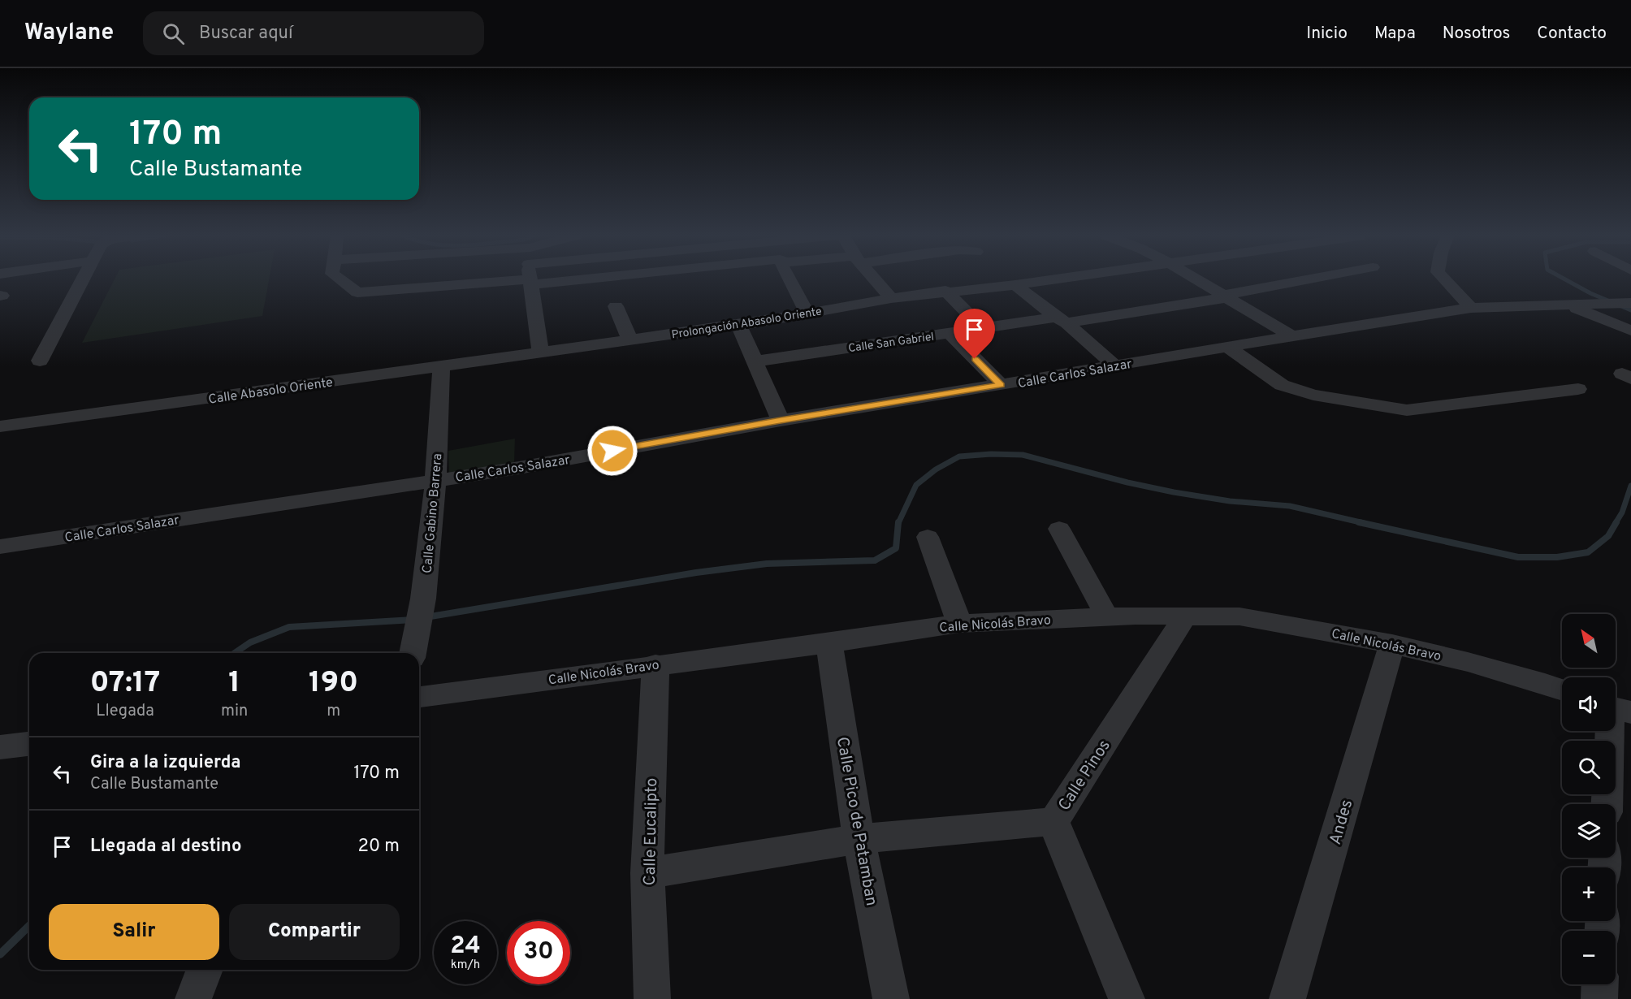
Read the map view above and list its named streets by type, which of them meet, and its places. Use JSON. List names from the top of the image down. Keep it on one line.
{"streets":{"street":["Prolongación Abasolo Oriente","Calle San Gabriel","Calle Carlos Salazar","Calle Abasolo Oriente","Calle Gabino Barrera","Calle Nicolás Bravo","Calle Pinos","Calle Pico de Patamban","Andes","Calle Eucalipto"]},"crossings":[["Prolongación Abasolo Oriente","Calle Abasolo Oriente"],["Calle Carlos Salazar","Calle Gabino Barrera"],["Calle Abasolo Oriente","Calle Gabino Barrera"],["Calle Nicolás Bravo","Calle Pinos"],["Calle Nicolás Bravo","Calle Pico de Patamban"],["Calle Nicolás Bravo","Andes"],["Calle Nicolás Bravo","Calle Eucalipto"]],"north":"top left","page":{"header":"Waylane","search":"Buscar aquí","nav":["Inicio","Mapa","Nosotros","Contacto"],"turn":["170 m","Calle Bustamante"],"map_buttons":["+","−"],"eta":["07:17","Llegada","1","min","190","m"],"list":[{"name":"Gira a la izquierda","note":"Calle Bustamante","value":"170 m"},{"name":"Llegada al destino","value":"20 m"}],"buttons":["Salir","Compartir"],"speed":"24 km/h","limit":"30"}}
